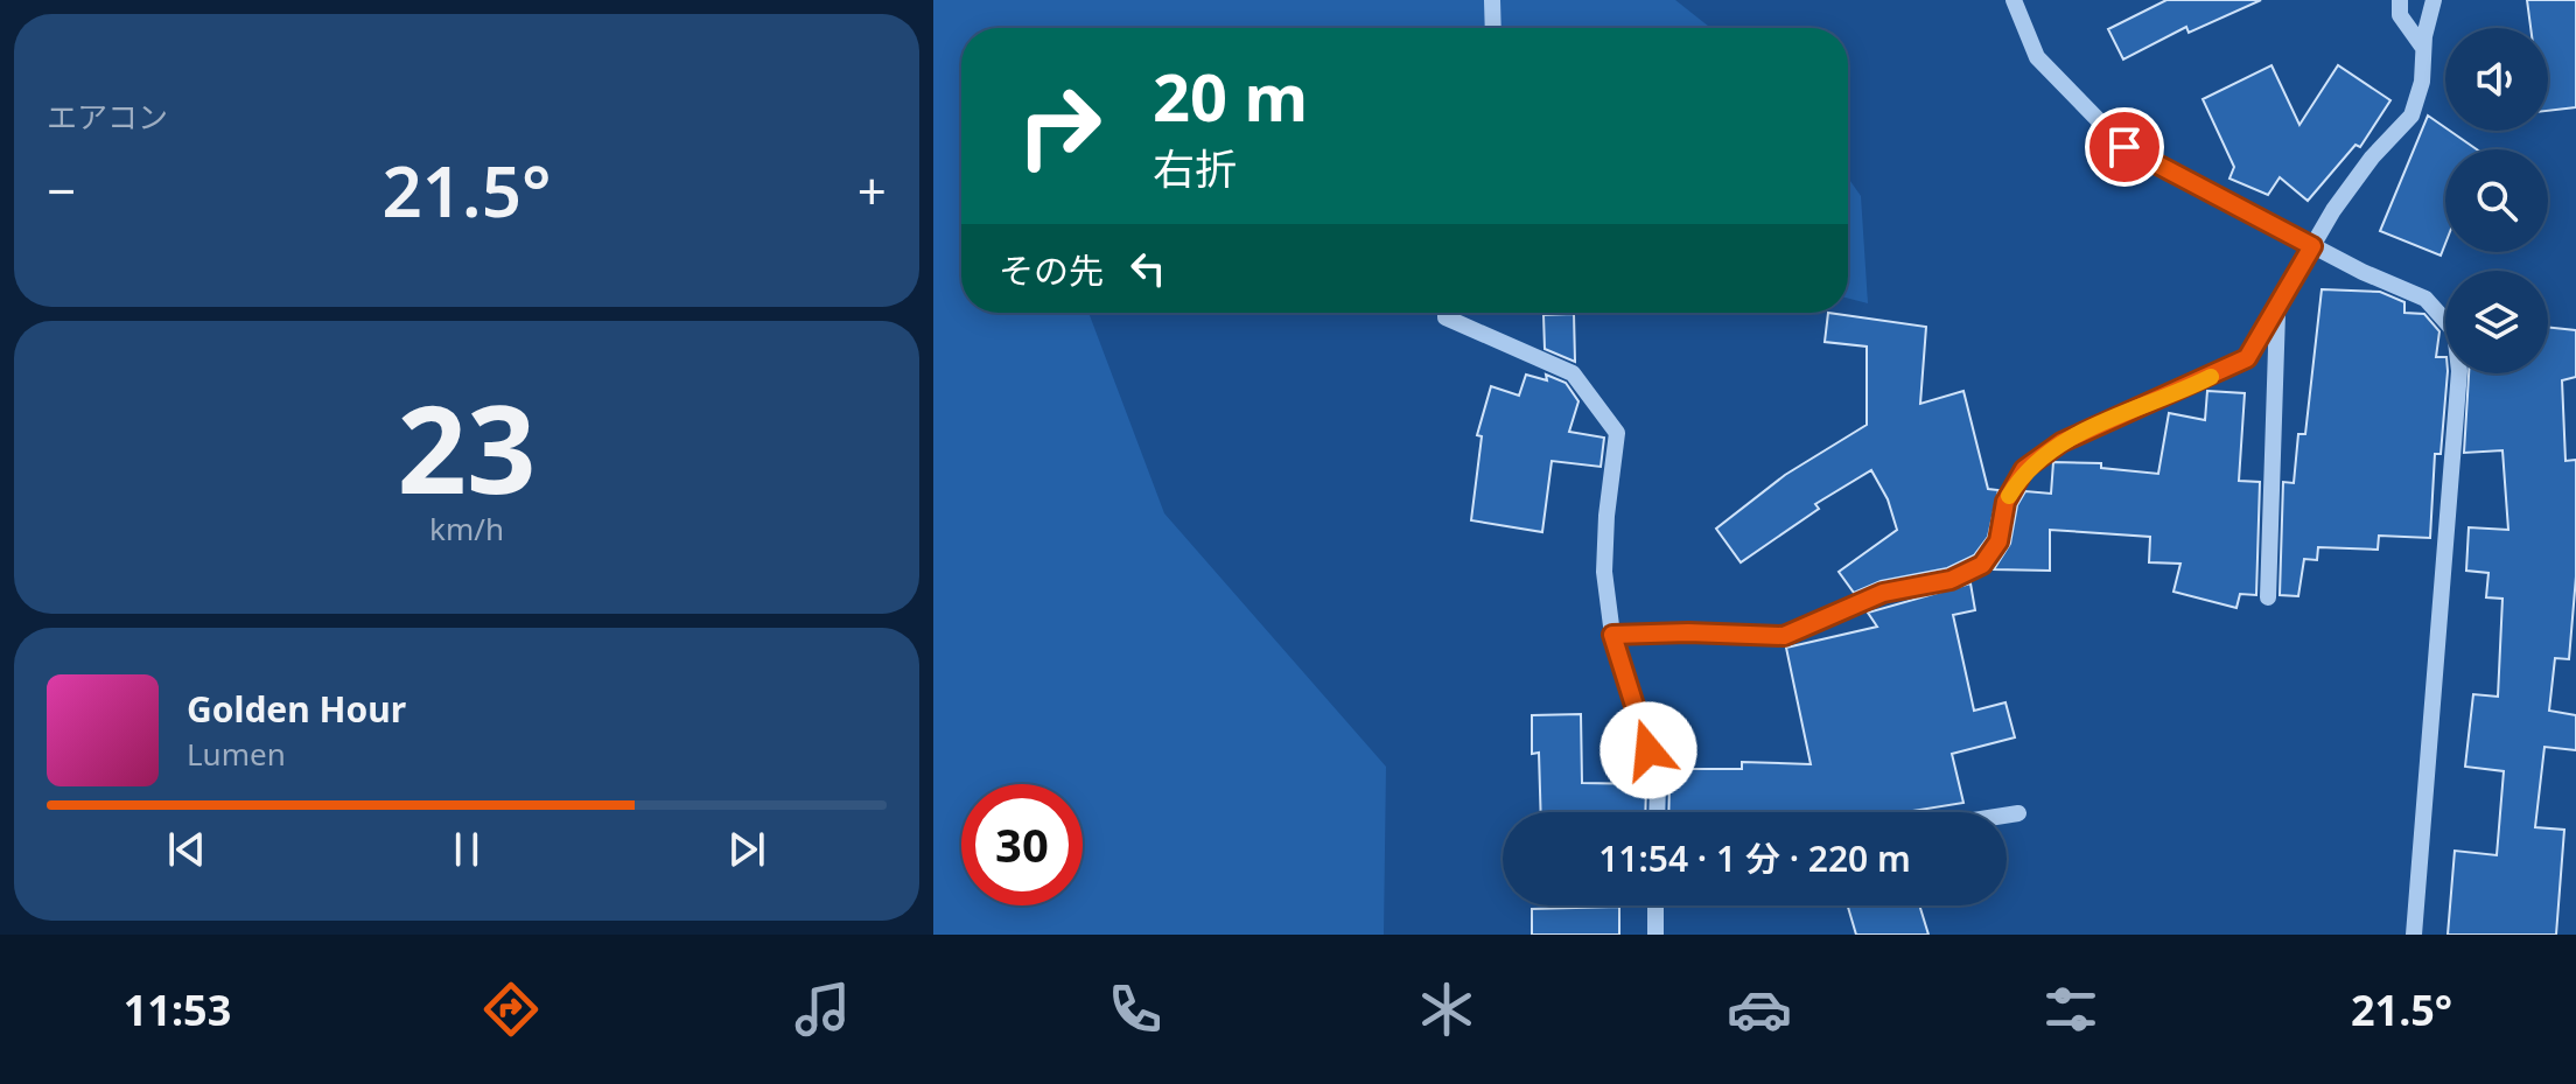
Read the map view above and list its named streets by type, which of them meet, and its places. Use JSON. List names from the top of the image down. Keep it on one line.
{"page":{"tile":["エアコン",["23","km/h"]],"turn":["20 m","右折"],"heat":["−","21.5°","+"],"then":"その先","song":["Golden Hour","Lumen"],"limit":"30","trip":"11:54 · 1 分 · 220 m","tabs":["11:53","21.5°"]}}
